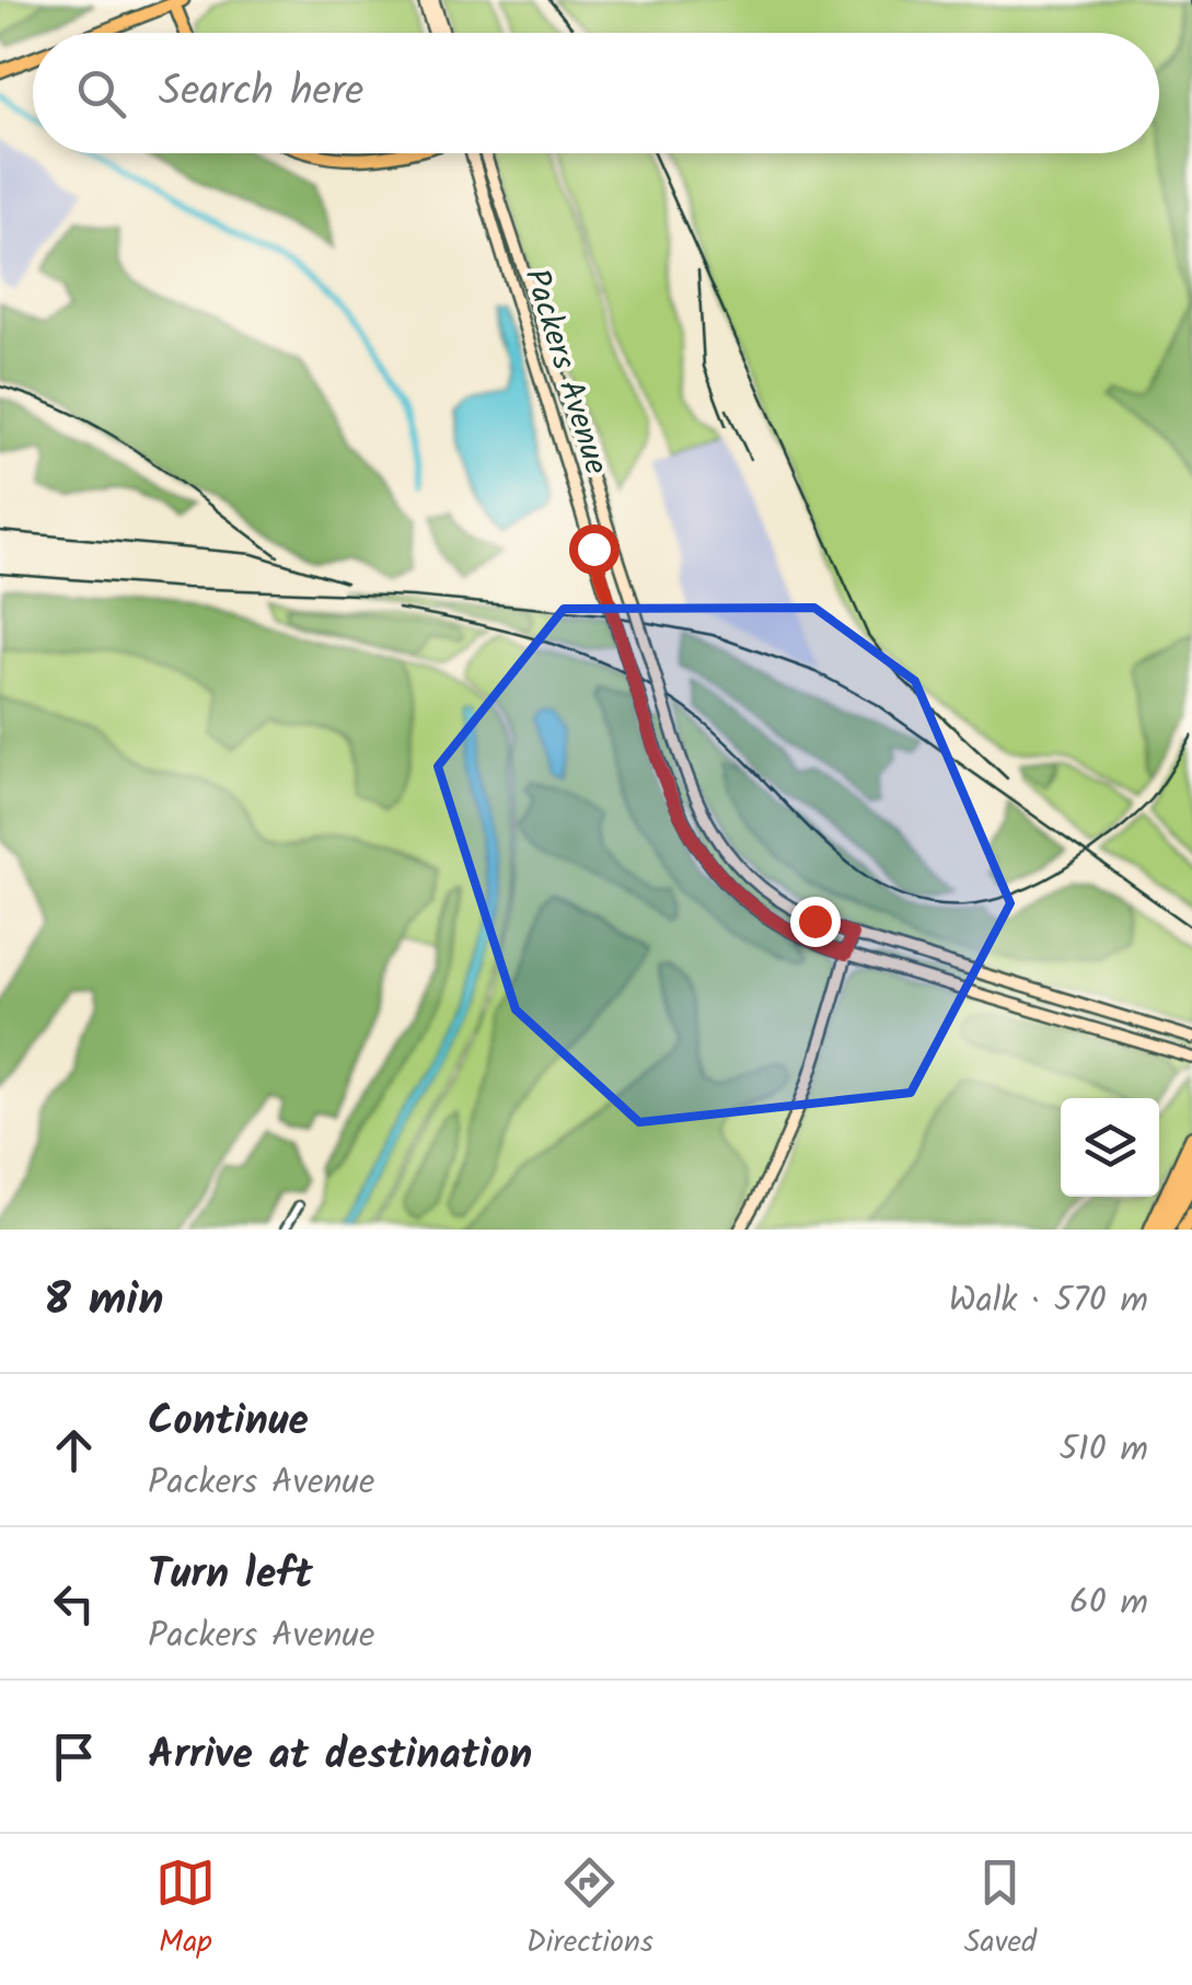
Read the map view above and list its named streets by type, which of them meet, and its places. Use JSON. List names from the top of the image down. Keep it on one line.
{"streets":{"main road":["Packers Avenue"]},"page":{"search":"Search here","heading":["8 min","Walk · 570 m"],"list":[["Continue","Packers Avenue","510 m"],["Turn left","Packers Avenue","60 m"],"Arrive at destination"],"nav":["Map","Directions","Saved"]}}
